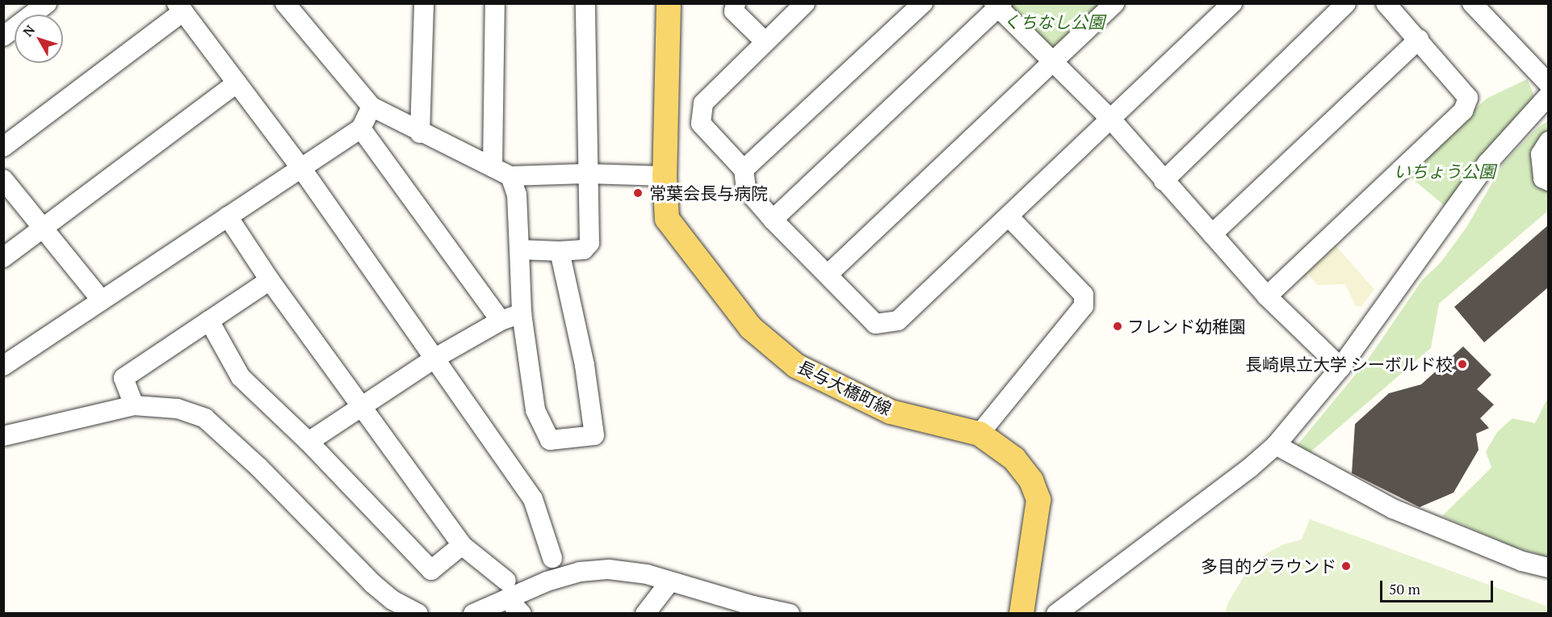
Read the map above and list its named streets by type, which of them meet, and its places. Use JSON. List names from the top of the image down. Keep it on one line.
{"streets":{"main road":["長与大橋町線"]},"parks":["くちなし公園","いちょう公園"],"places":["常葉会長与病院","フレンド幼稚園","長崎県立大学 シーボルド校","多目的グラウンド"],"scale_bar":"50 m","north":"top left"}
